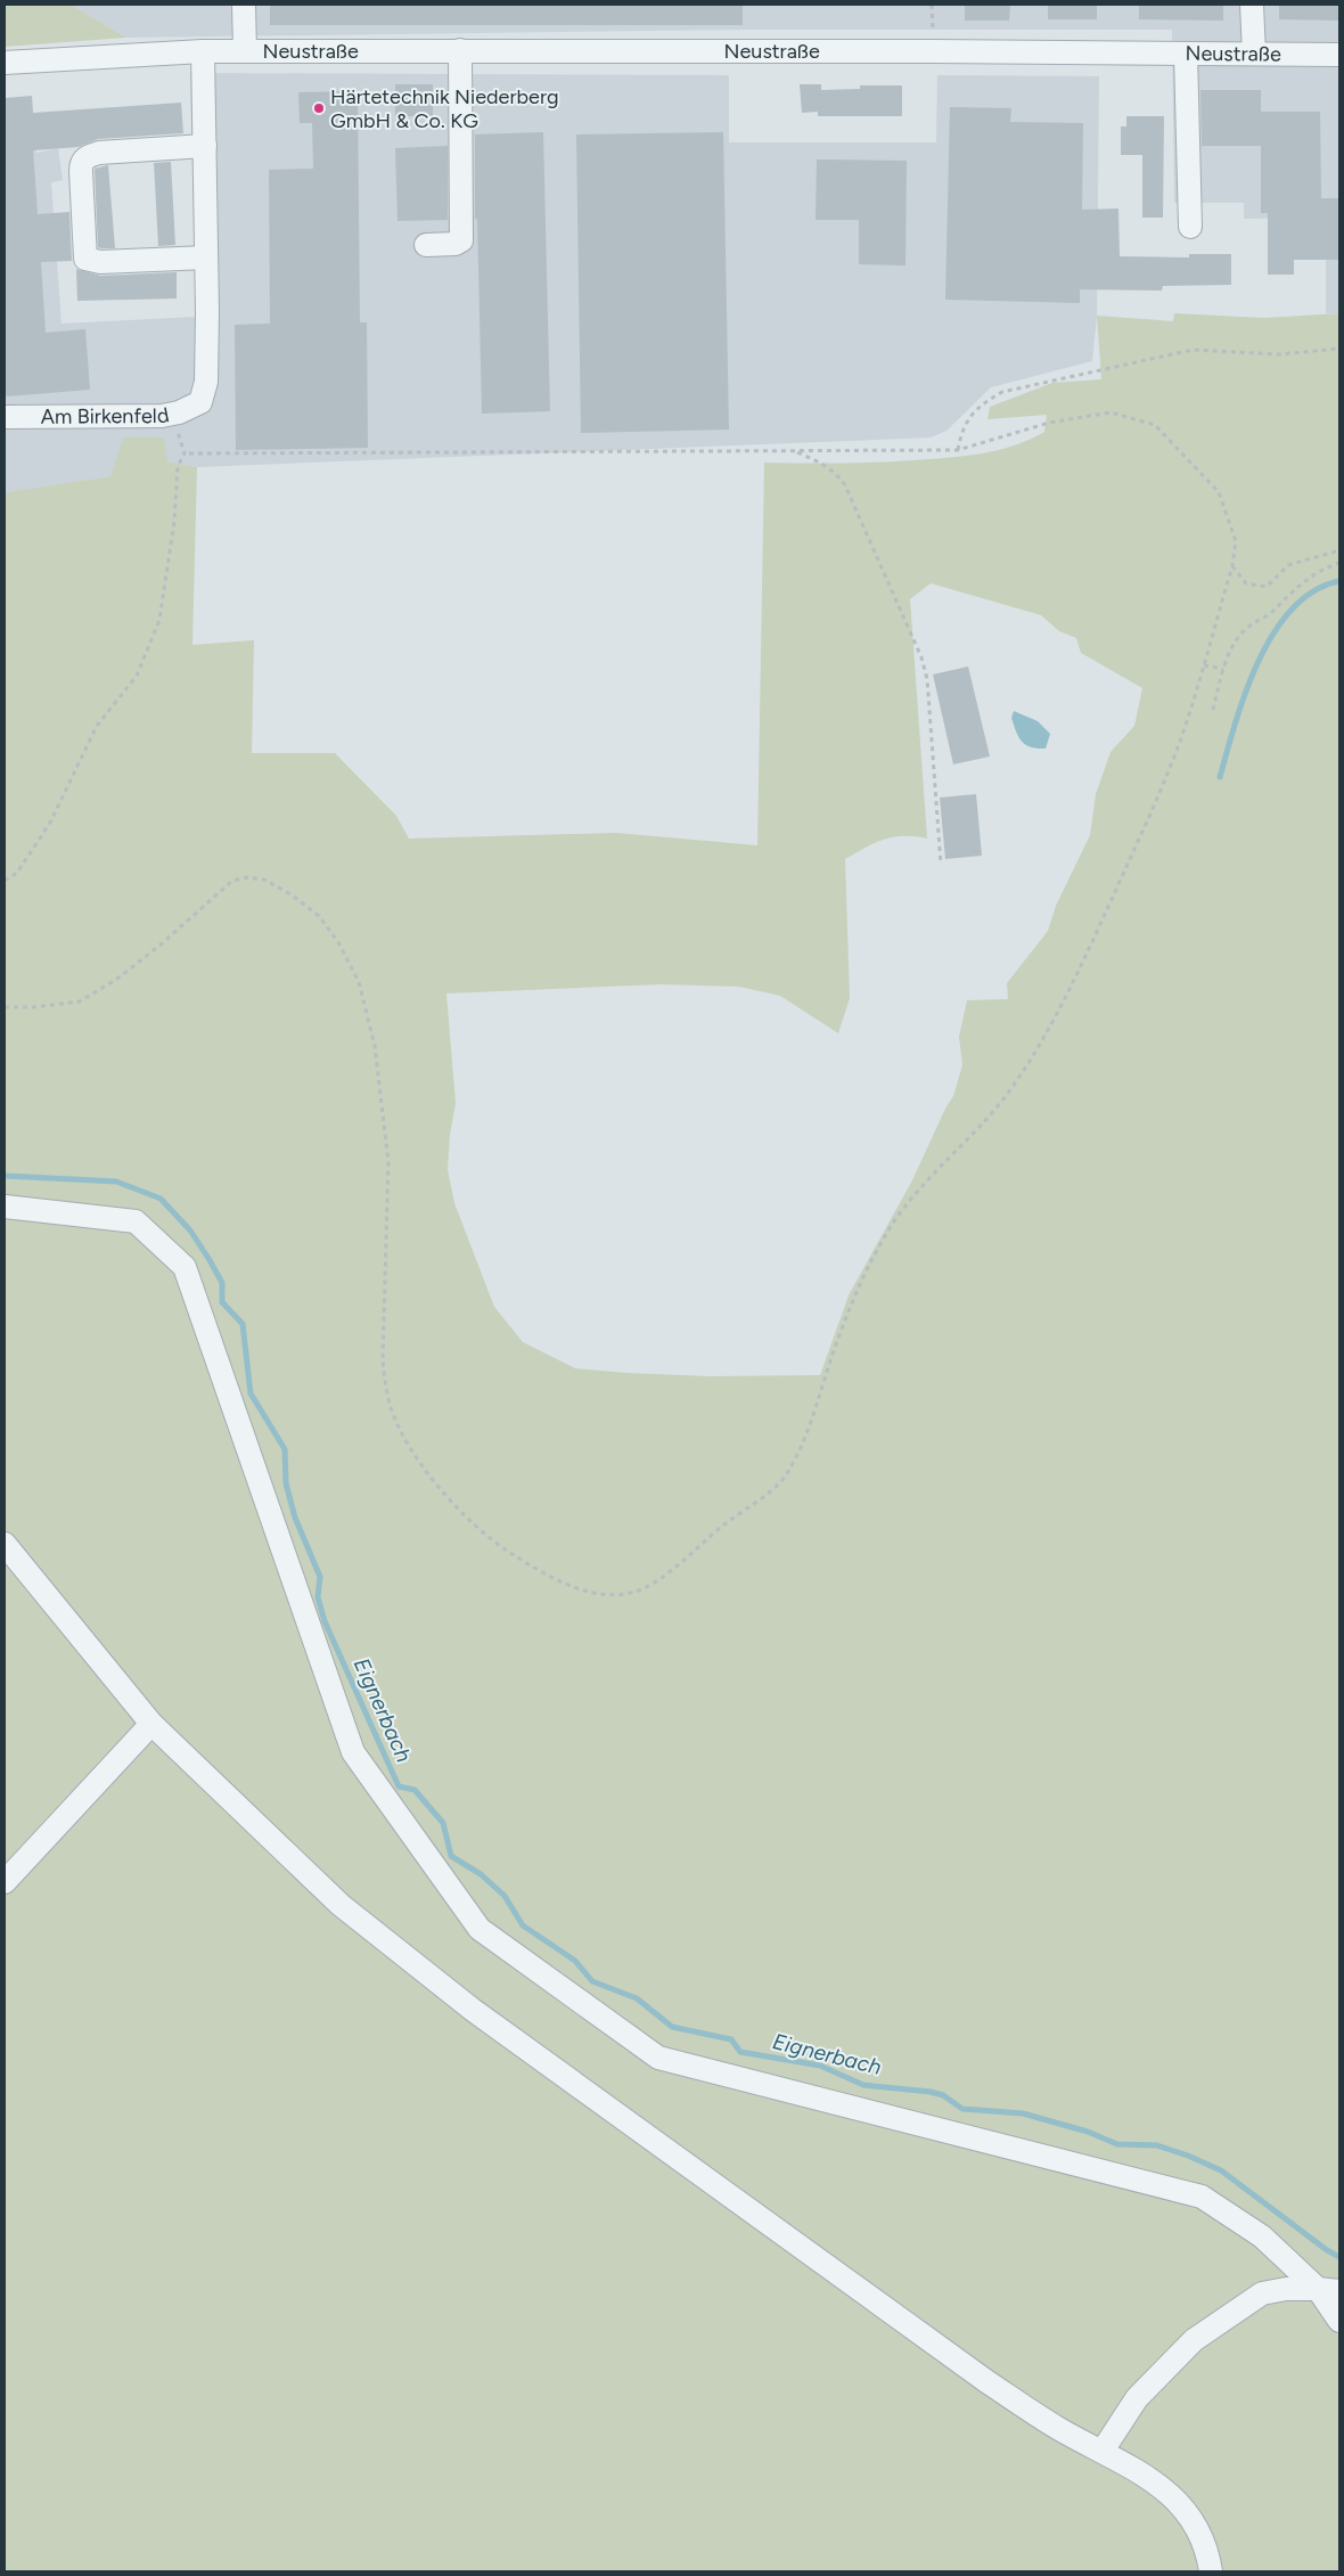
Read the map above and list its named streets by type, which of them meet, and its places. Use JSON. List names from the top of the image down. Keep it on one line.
{"streets":{"street":["Neustraße","Am Birkenfeld"]},"water":["Eignerbach"],"places":["Härtetechnik Niederberg GmbH & Co. KG"]}
